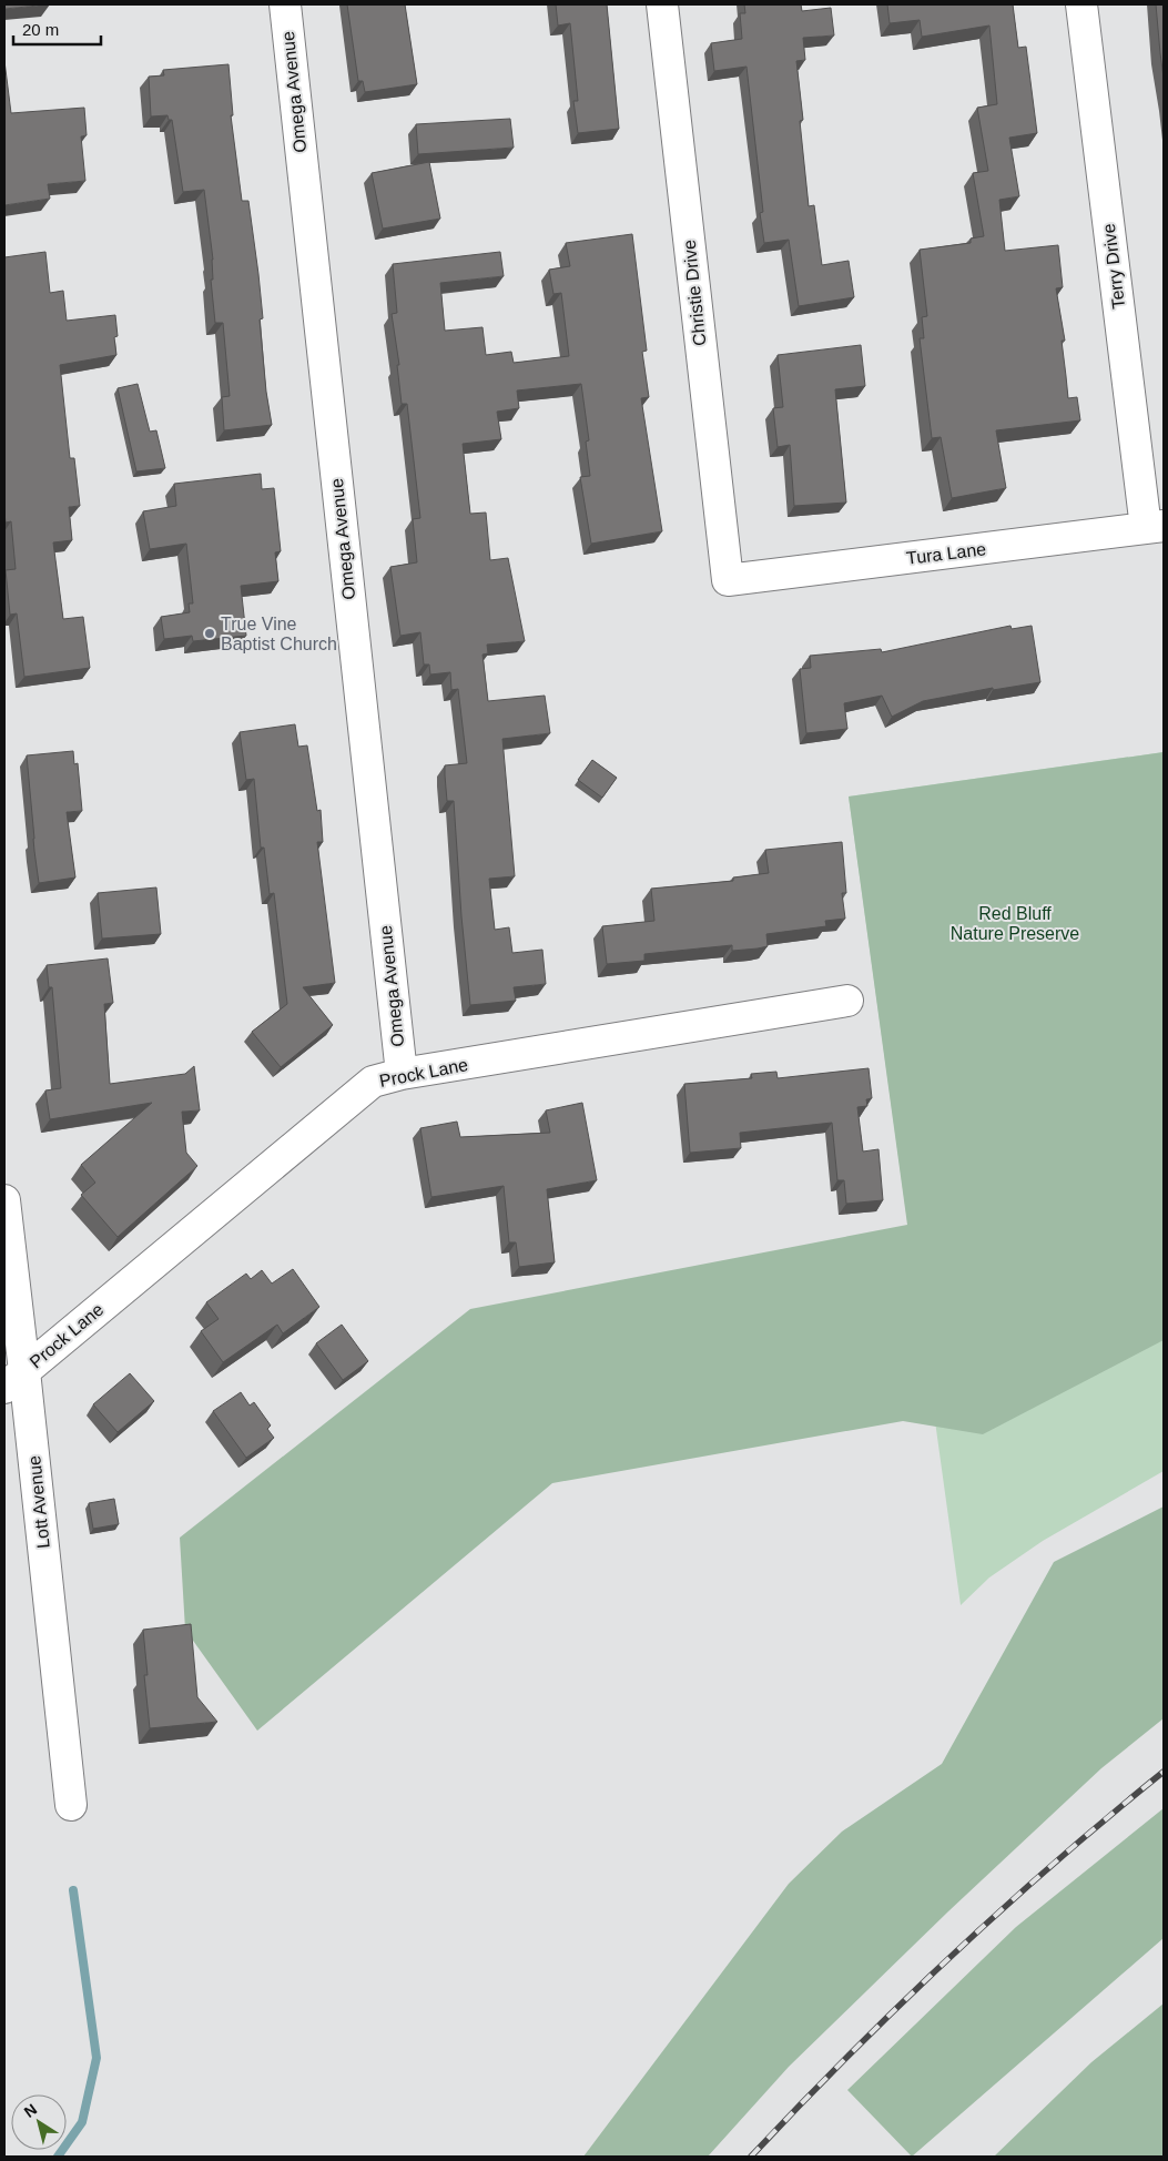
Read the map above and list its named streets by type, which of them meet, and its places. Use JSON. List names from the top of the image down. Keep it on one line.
{"streets":{"street":["Omega Avenue","Terry Drive","Christie Drive","Tura Lane","Prock Lane","Lott Avenue"]},"crossings":[["Omega Avenue","Prock Lane"],["Terry Drive","Tura Lane"],["Christie Drive","Tura Lane"],["Prock Lane","Lott Avenue"]],"parks":["Red Bluff Nature Preserve"],"places":["True Vine Baptist Church"],"scale_bar":"20 m","north":"top left"}
